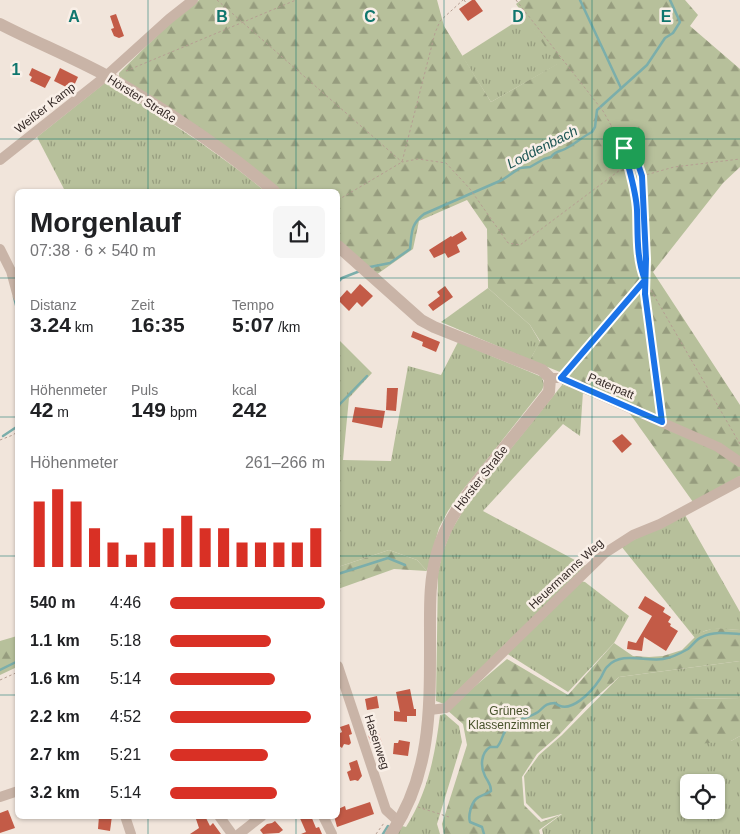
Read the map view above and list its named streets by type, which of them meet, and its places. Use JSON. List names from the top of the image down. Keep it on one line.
{"streets":{"street":["Hörster Straße","Weißer Kamp","Paterpatt","Heuermanns Weg","Hasenweg"]},"crossings":[["Hörster Straße","Weißer Kamp"],["Hörster Straße","Paterpatt"],["Hörster Straße","Heuermanns Weg"],["Hörster Straße","Hasenweg"]],"water":["Loddenbach"],"parks":["Grünes Klassenzimmer"],"page":{"heading":["Morgenlauf","07:38 · 6 × 540 m"],"stats":[["Distanz","3.24 km"],["Zeit","16:35"],["Tempo","5:07 /km"],["Höhenmeter","42 m"],["Puls","149 bpm"],["kcal","242"]],"chart":["Höhenmeter","261–266 m"],"list":[{"name":"540 m","note":"4:46"},{"name":"1.1 km","note":"5:18"},{"name":"1.6 km","note":"5:14"},{"name":"2.2 km","note":"4:52"},{"name":"2.7 km","note":"5:21"},{"name":"3.2 km","note":"5:14"}]},"grid":{"columns":["A","B","C","D","E"],"rows":["1"]}}
